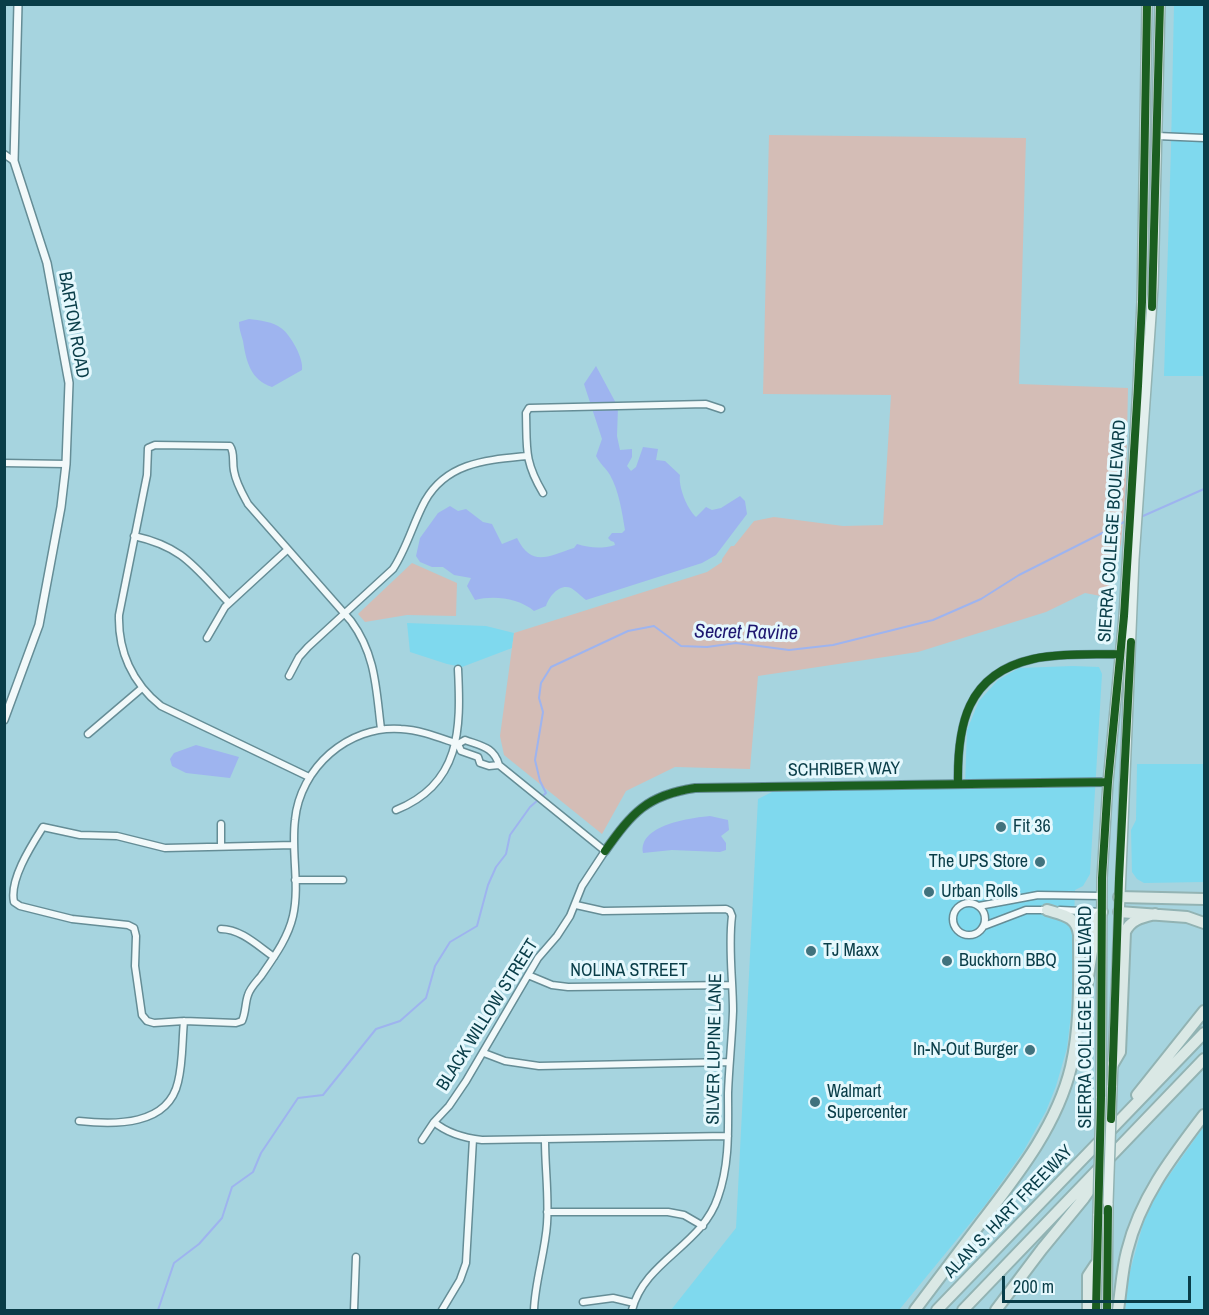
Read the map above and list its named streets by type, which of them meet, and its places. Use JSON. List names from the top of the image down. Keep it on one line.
{"streets":{"highway":["ALAN S. HART FREEWAY"],"main road":["SIERRA COLLEGE BOULEVARD"],"street":["BARTON ROAD","SCHRIBER WAY","NOLINA STREET","BLACK WILLOW STREET","SILVER LUPINE LANE"]},"crossings":[["SIERRA COLLEGE BOULEVARD","SCHRIBER WAY"],["SCHRIBER WAY","BLACK WILLOW STREET"],["NOLINA STREET","BLACK WILLOW STREET"],["NOLINA STREET","SILVER LUPINE LANE"],["BLACK WILLOW STREET","SILVER LUPINE LANE"]],"water":["Secret Ravine"],"places":["Fit 36","The UPS Store","Urban Rolls","TJ Maxx","Buckhorn BBQ","In-N-Out Burger","Walmart Supercenter"],"scale_bar":"200 m"}
